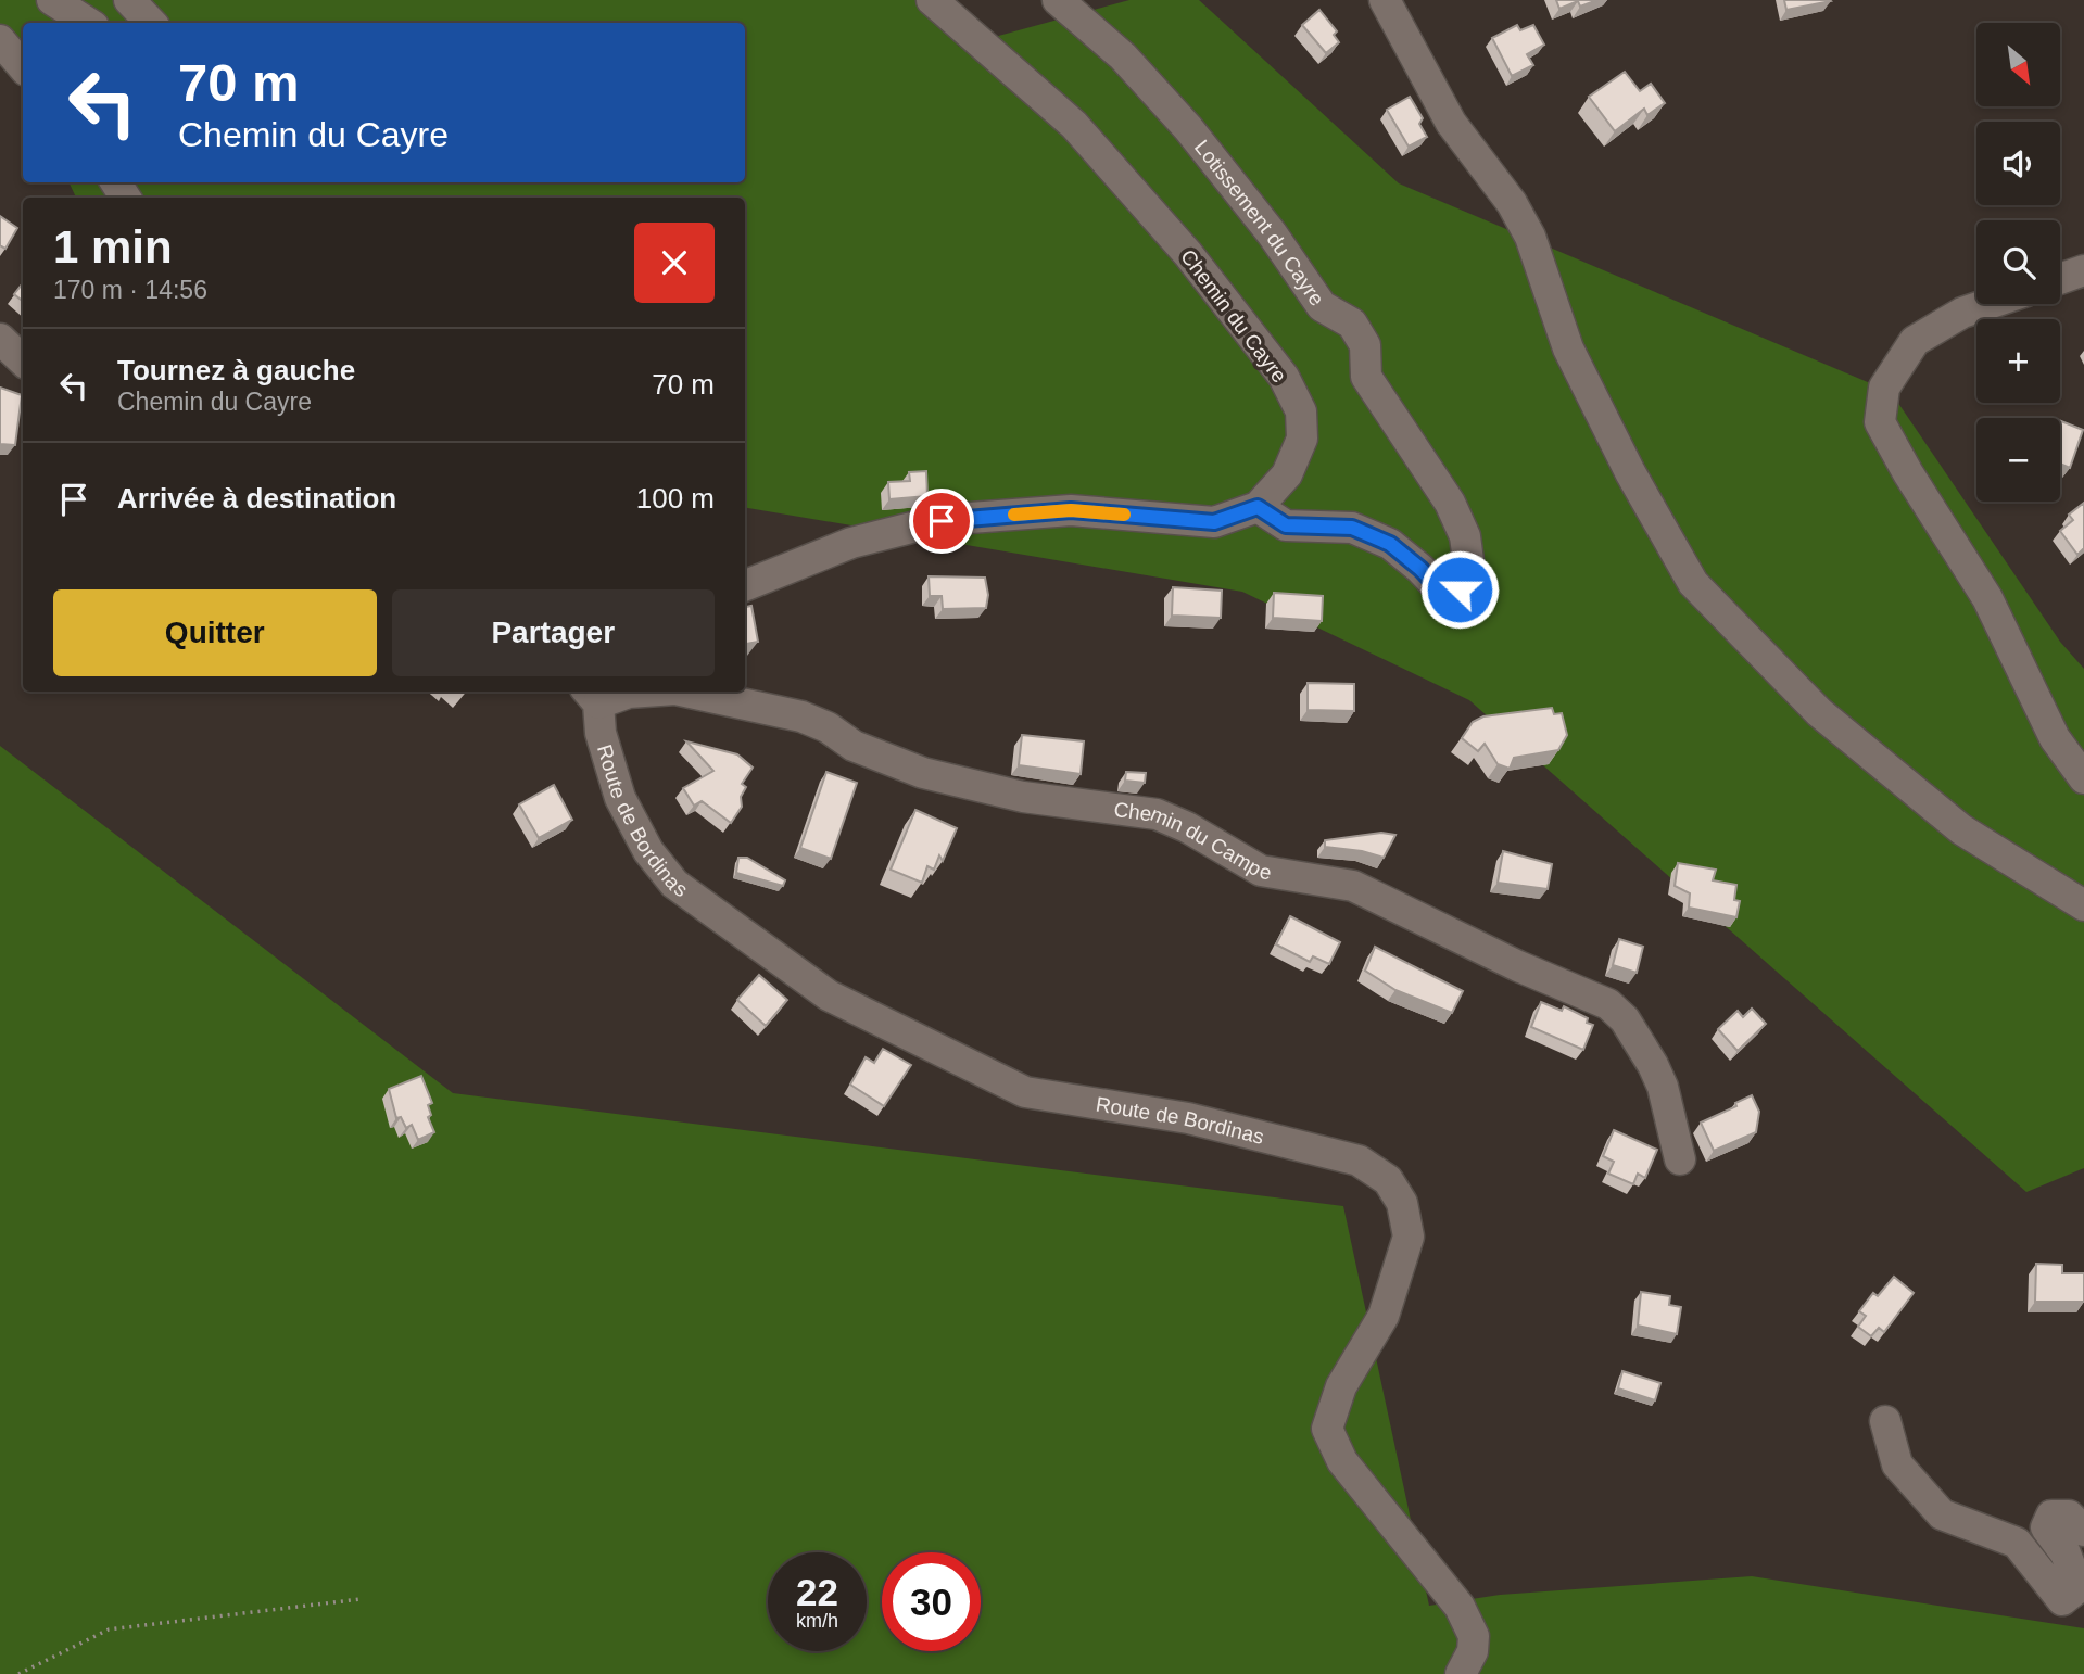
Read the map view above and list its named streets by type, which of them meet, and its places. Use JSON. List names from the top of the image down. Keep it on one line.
{"streets":{"street":["Lotissement du Cayre","Chemin du Cayre","Route de Bordinas","Chemin du Campe"]},"crossings":[["Lotissement du Cayre","Chemin du Cayre"],["Route de Bordinas","Chemin du Campe"]],"north":"bottom right","page":{"map_buttons":["+","−"],"turn":["70 m","Chemin du Cayre"],"heading":["1 min","170 m · 14:56"],"list":[{"name":"Tournez à gauche","note":"Chemin du Cayre","value":"70 m"},{"name":"Arrivée à destination","value":"100 m"}],"buttons":["Quitter","Partager"],"speed":"22 km/h","limit":"30"}}
